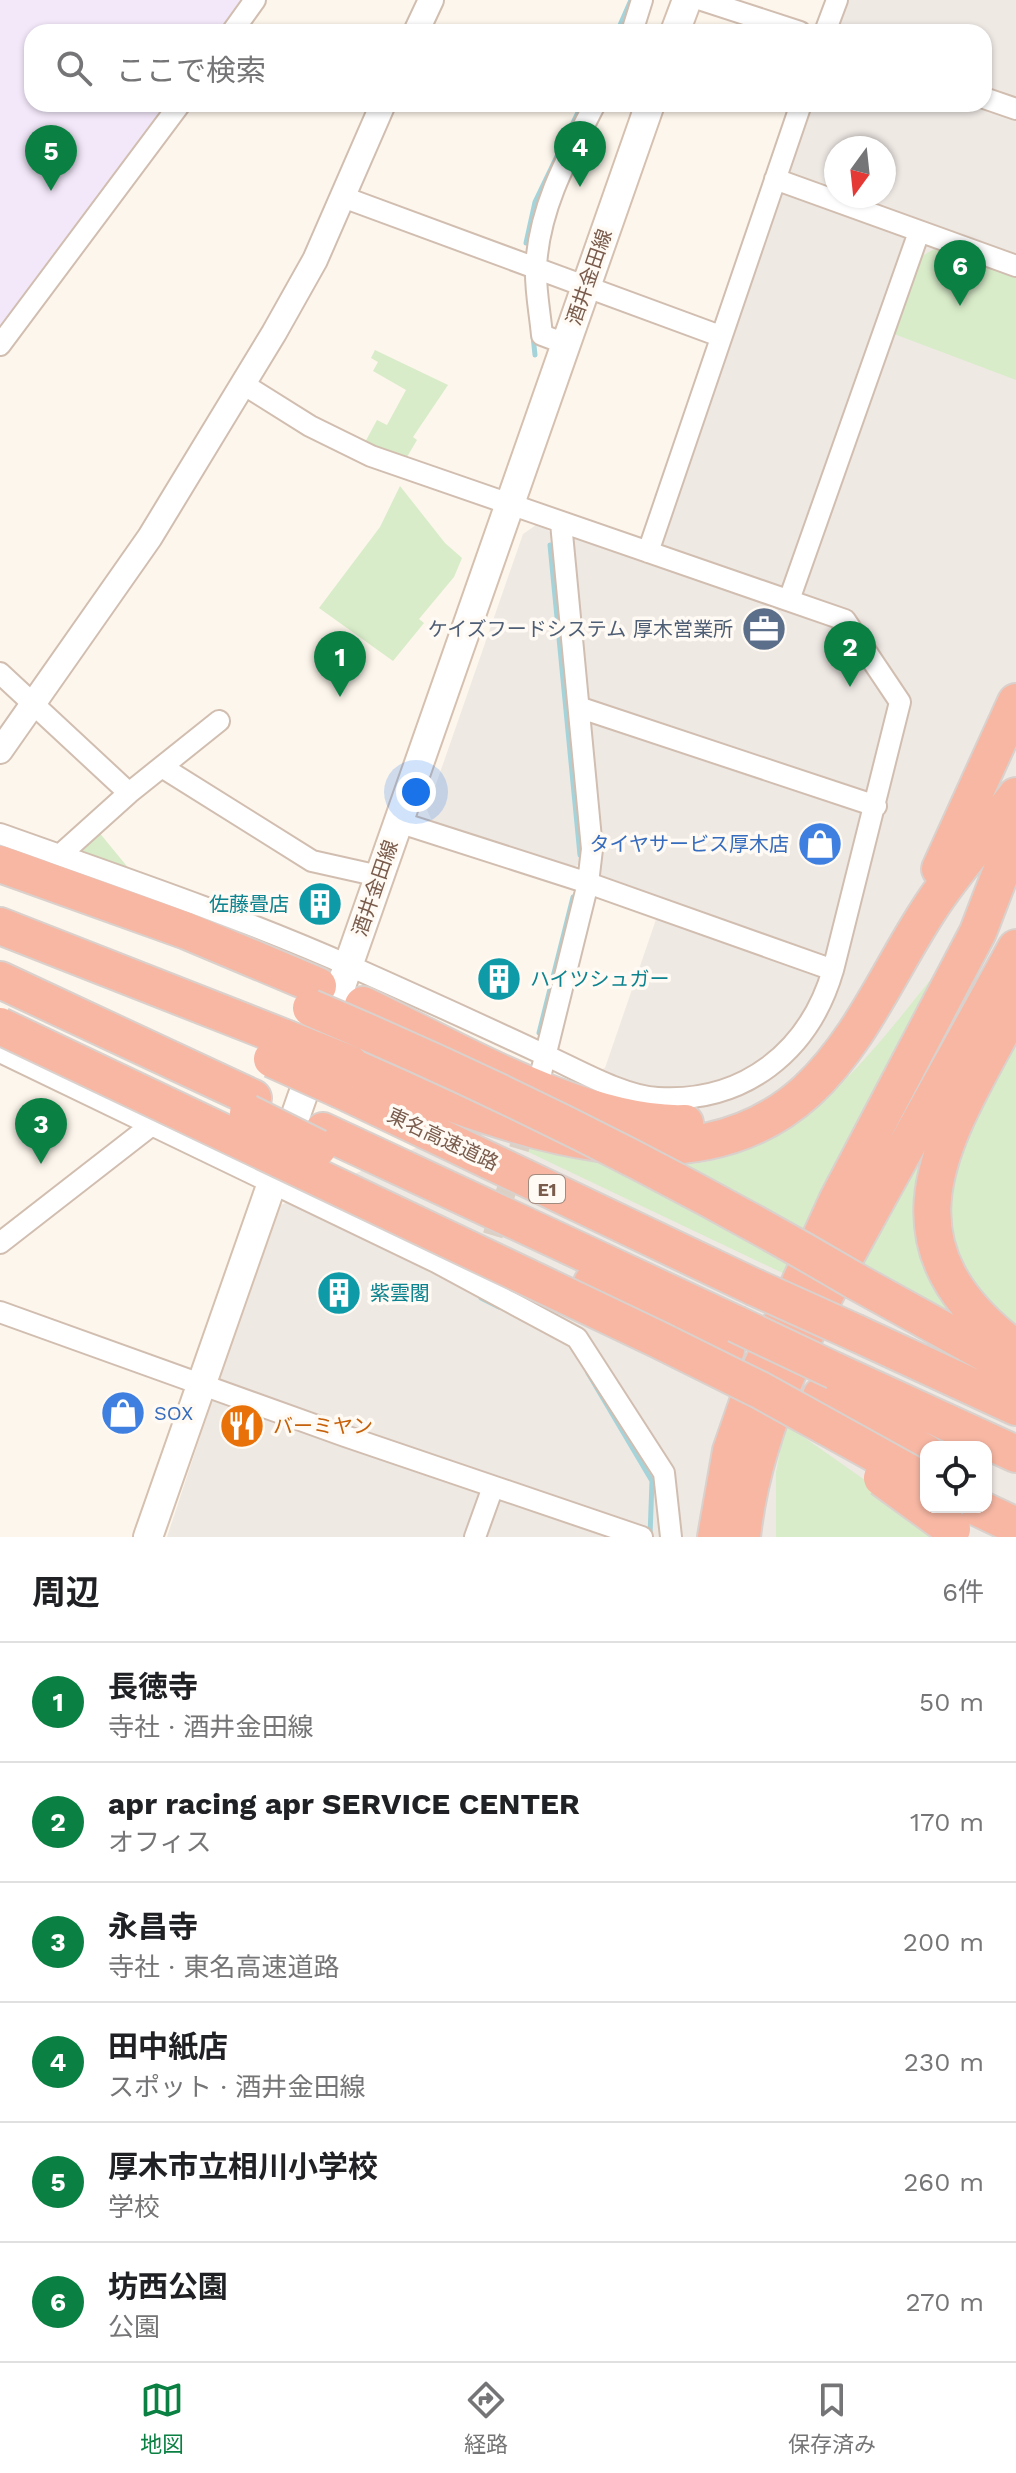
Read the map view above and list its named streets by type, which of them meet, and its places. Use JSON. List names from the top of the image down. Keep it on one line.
{"streets":{"highway":["東名高速道路","E1"],"main road":["酒井金田線"]},"places":{"office":["ケイズフードシステム 厚木営業所"],"shop":["タイヤサービス厚木店","SOX"],"building":["佐藤畳店","ハイツシュガー","紫雲閣"],"restaurant":["バーミヤン"]},"north":"bottom","page":{"search":"ここで検索","pins":["4","5","6","2","1","3"],"heading":["周辺","6件"],"list":[{"mark":"1","name":"長徳寺","note":"寺社 · 酒井金田線","value":"50 m"},{"mark":"2","name":"apr racing apr SERVICE CENTER","note":"オフィス","value":"170 m"},{"mark":"3","name":"永昌寺","note":"寺社 · 東名高速道路","value":"200 m"},{"mark":"4","name":"田中紙店","note":"スポット · 酒井金田線","value":"230 m"},{"mark":"5","name":"厚木市立相川小学校","note":"学校","value":"260 m"},{"mark":"6","name":"坊西公園","note":"公園","value":"270 m"}],"nav":["地図","経路","保存済み"]}}
